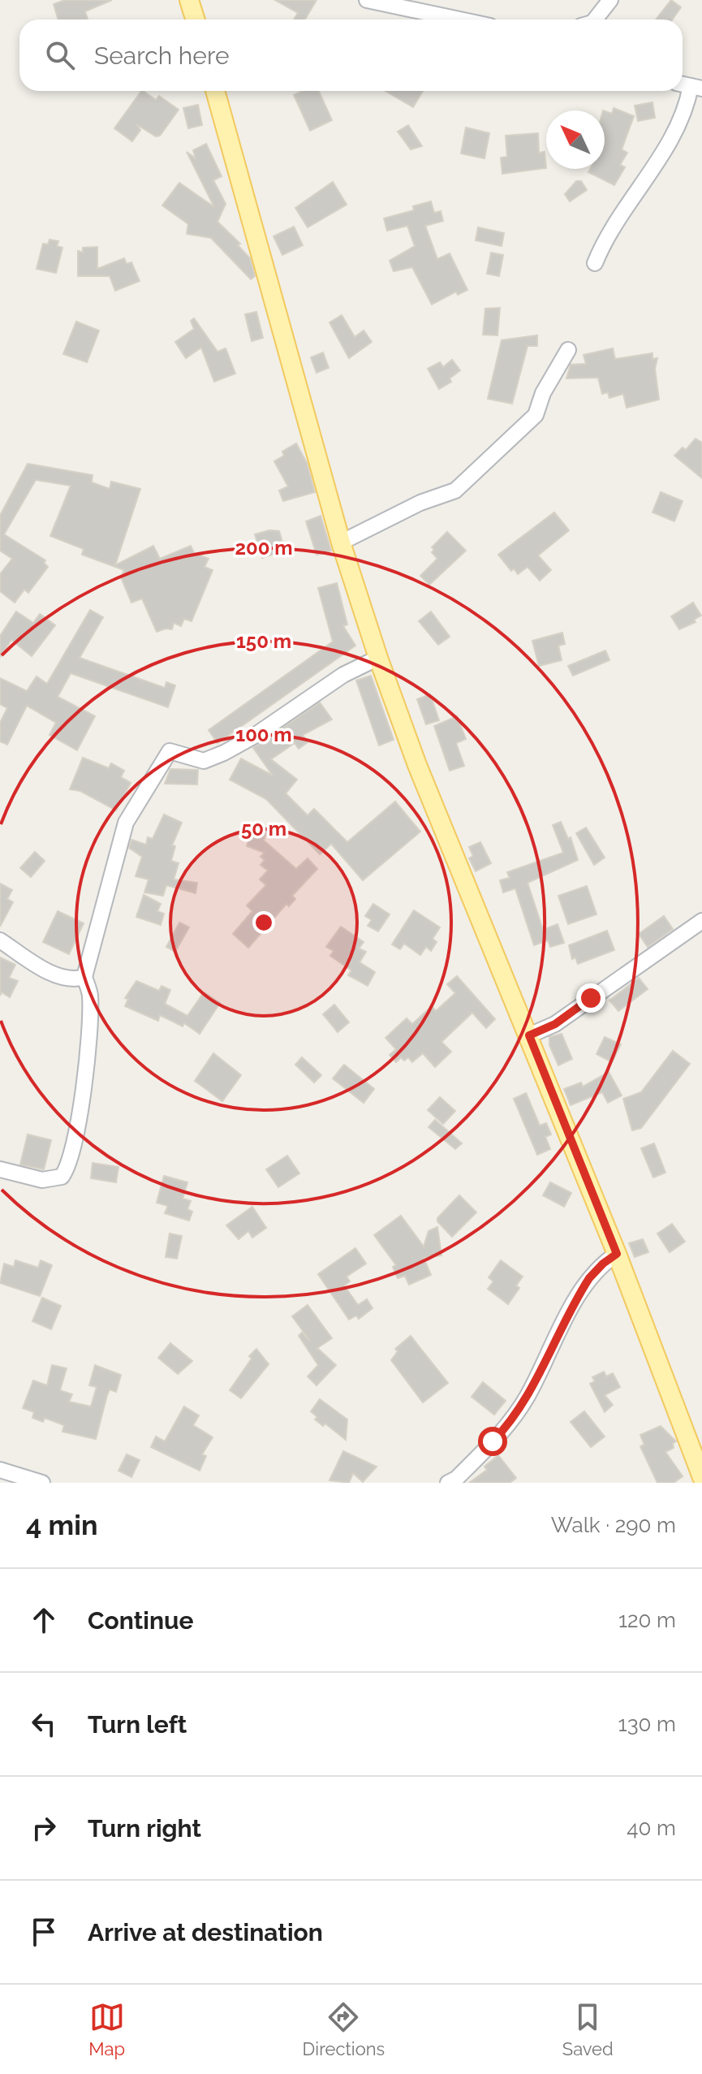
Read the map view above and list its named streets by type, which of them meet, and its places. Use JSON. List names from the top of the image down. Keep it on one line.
{"north":"top left","page":{"search":"Search here","heading":["4 min","Walk · 290 m"],"list":[["Continue","120 m"],["Turn left","130 m"],["Turn right","40 m"],"Arrive at destination"],"nav":["Map","Directions","Saved"]},"rings":["200 m","150 m","100 m","50 m"]}
